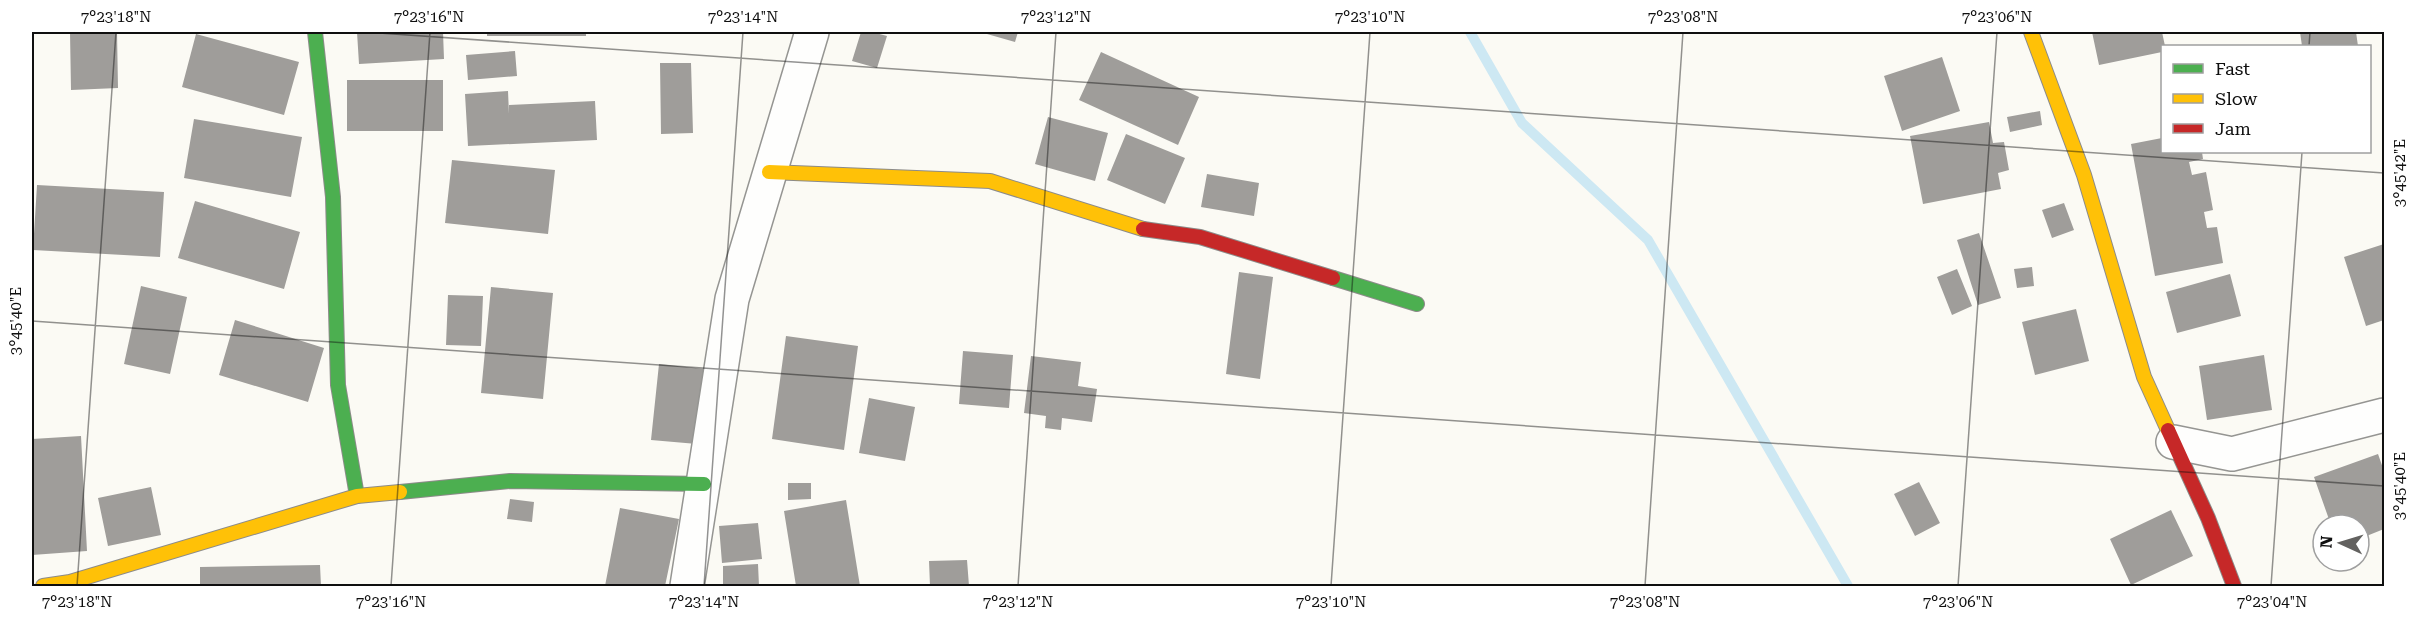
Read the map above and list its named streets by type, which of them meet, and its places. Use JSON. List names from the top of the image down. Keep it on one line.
{"legend":["Fast","Slow","Jam"],"north":"left","coordinates":["7°23'18\"N","7°23'16\"N","7°23'14\"N","7°23'12\"N","7°23'10\"N","7°23'08\"N","7°23'06\"N","3°45'42\"E","3°45'40\"E","7°23'04\"N"]}
